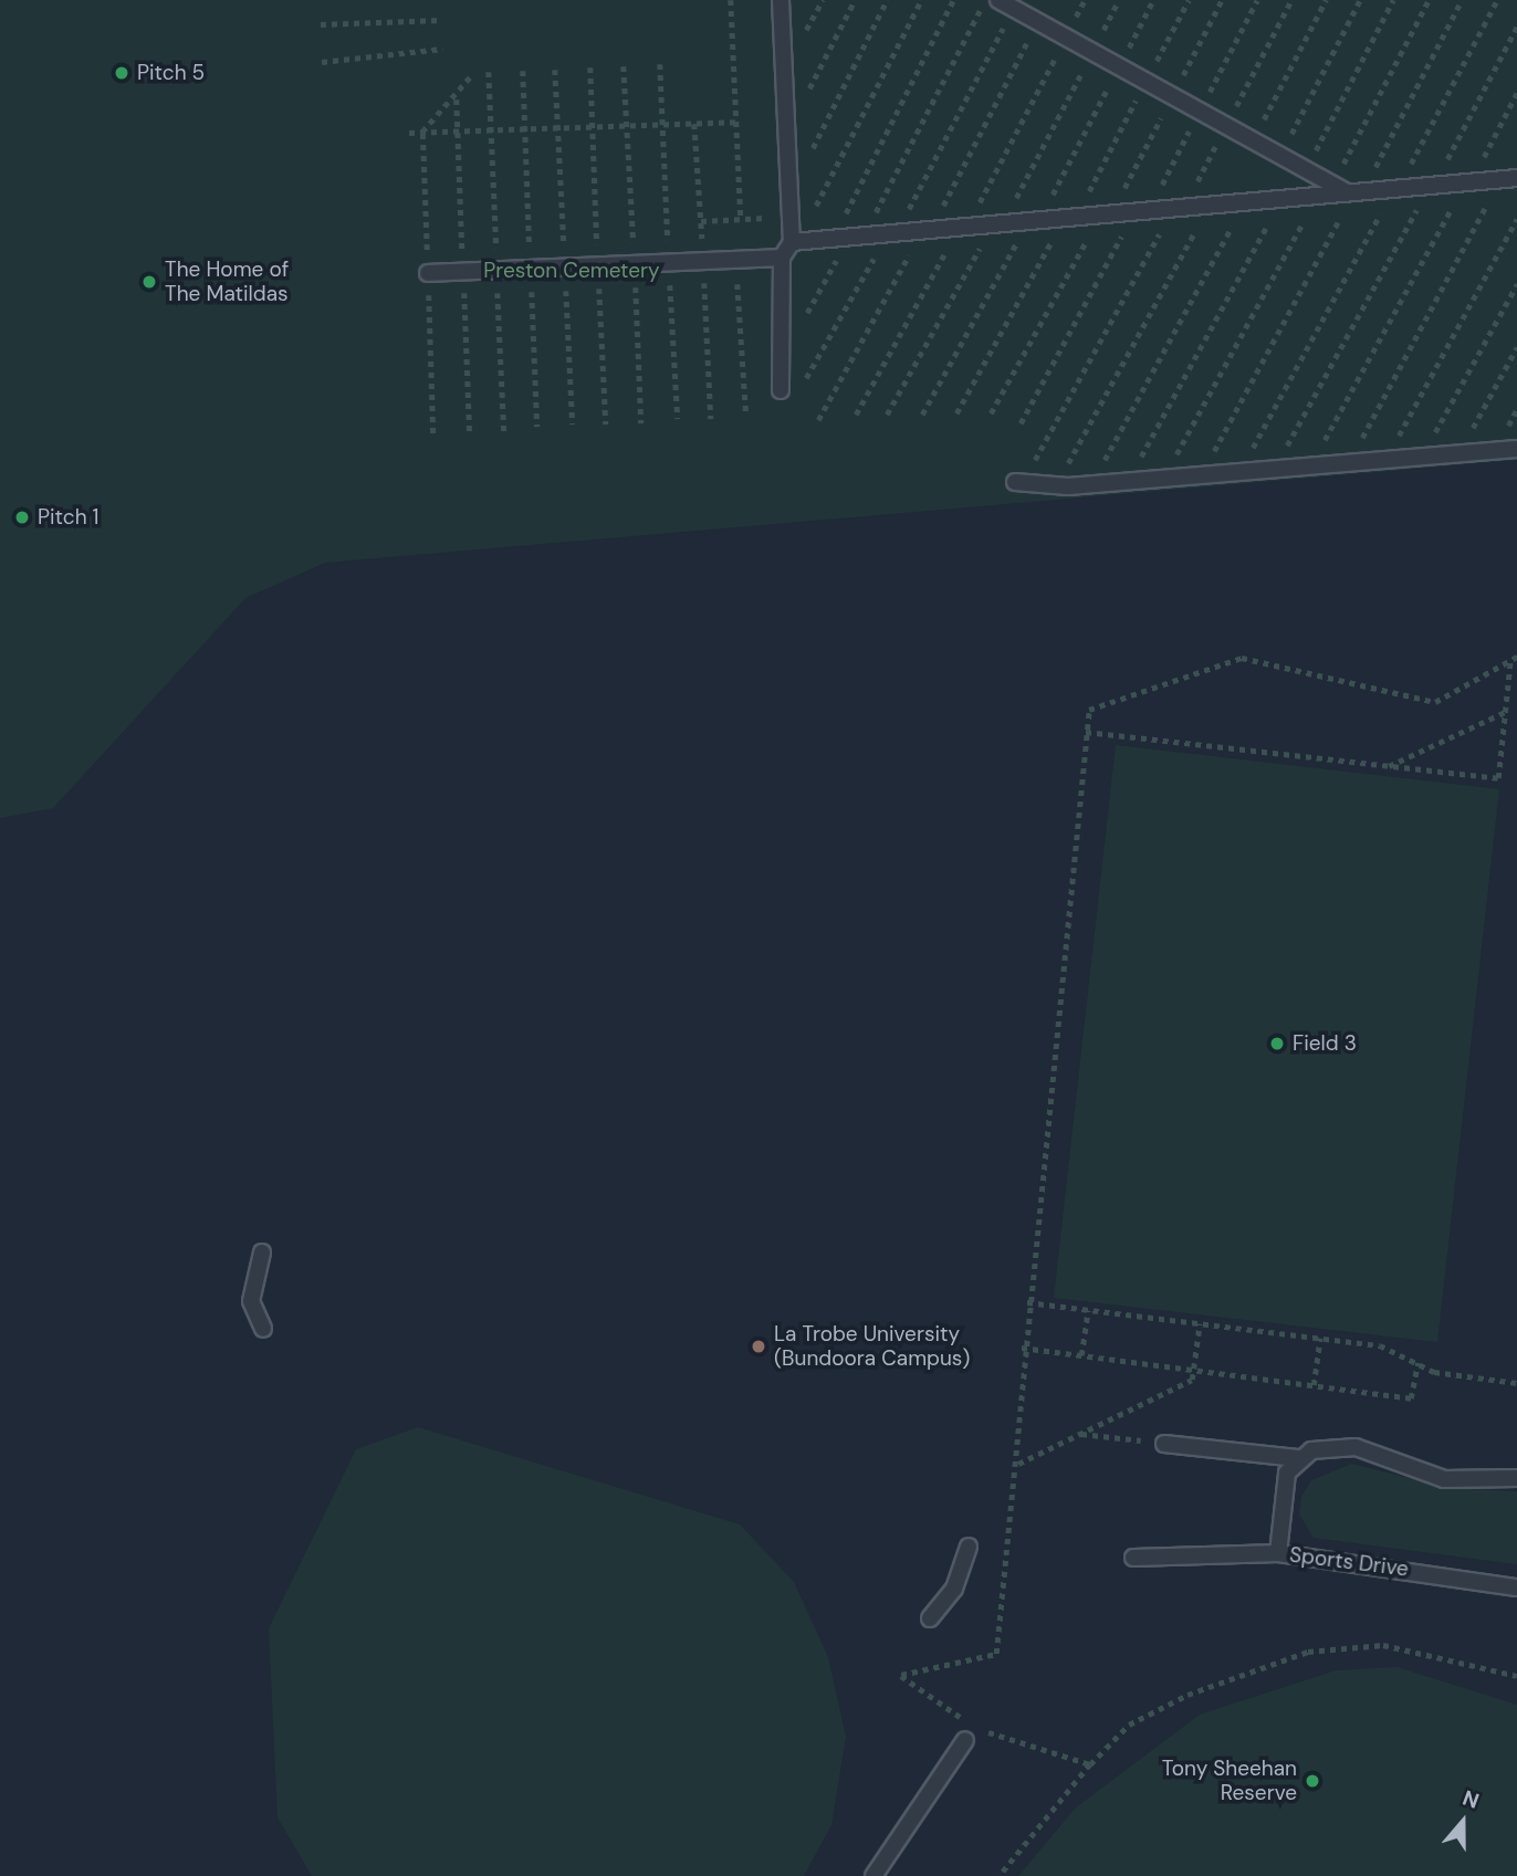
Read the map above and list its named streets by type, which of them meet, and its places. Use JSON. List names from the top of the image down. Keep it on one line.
{"streets":{"lane":["Sports Drive"]},"parks":["Preston Cemetery"],"places":["Pitch 5","The Home of The Matildas","Pitch 1","Field 3","La Trobe University (Bundoora Campus)","Tony Sheehan Reserve"],"north":"top"}
